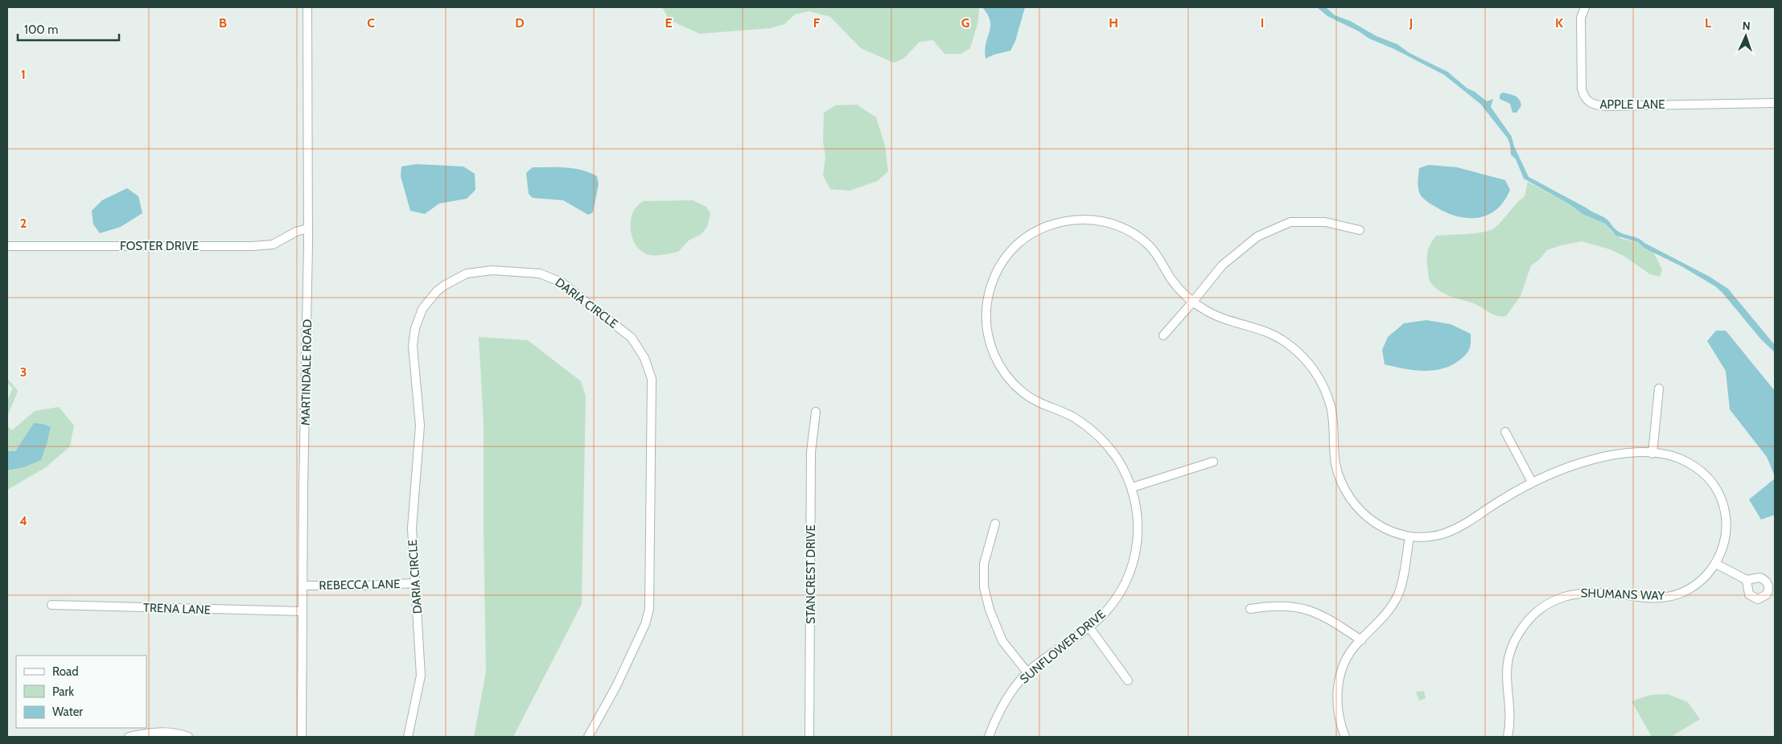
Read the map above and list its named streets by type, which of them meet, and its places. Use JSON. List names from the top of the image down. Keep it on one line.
{"streets":{"street":["APPLE LANE","FOSTER DRIVE","DARIA CIRCLE","MARTINDALE ROAD","STANCREST DRIVE","REBECCA LANE","SHUMANS WAY","TRENA LANE","SUNFLOWER DRIVE"]},"crossings":[["FOSTER DRIVE","MARTINDALE ROAD"],["DARIA CIRCLE","REBECCA LANE"],["MARTINDALE ROAD","REBECCA LANE"],["MARTINDALE ROAD","TRENA LANE"],["SHUMANS WAY","SUNFLOWER DRIVE"]],"legend":["Road","Park","Water"],"scale_bar":"100 m","north":"top","grid":{"columns":["B","C","D","E","F","G","H","I","J","K","L"],"rows":["1","2","3","4"]}}
